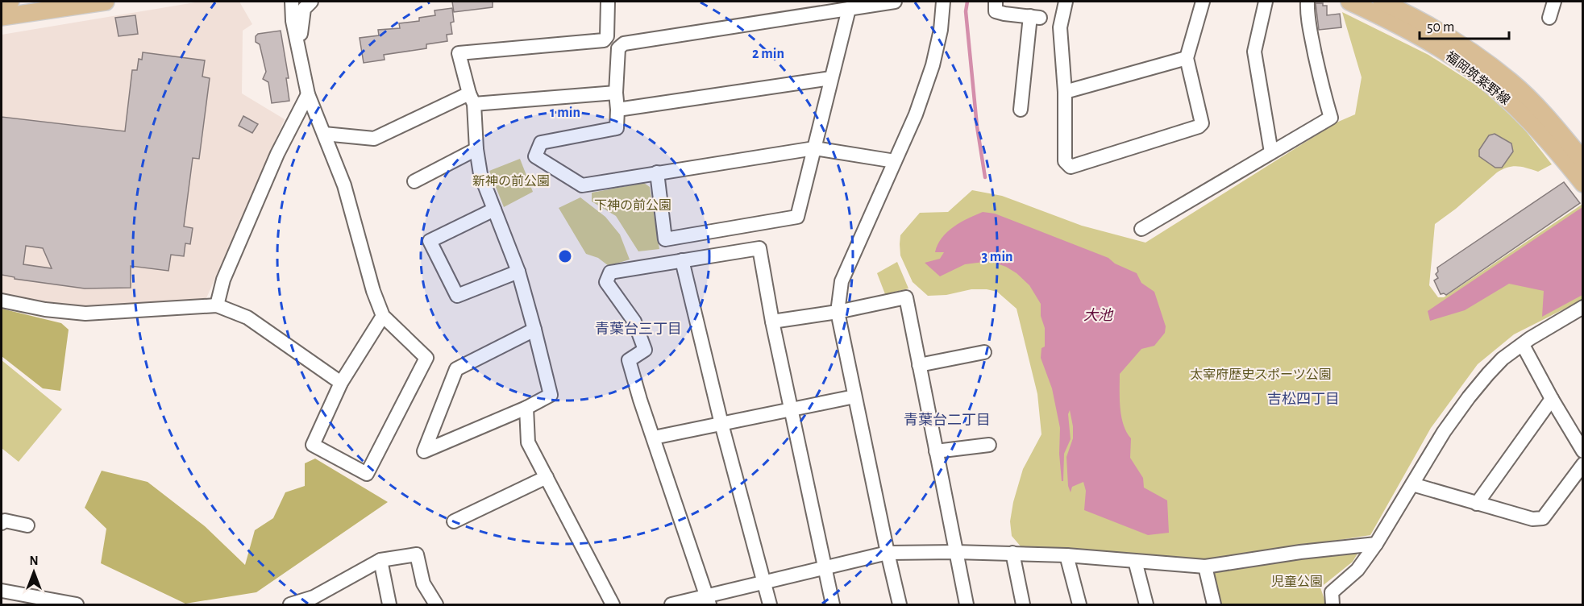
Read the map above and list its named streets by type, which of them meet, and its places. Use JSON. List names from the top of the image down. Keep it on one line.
{"streets":{"main road":["福岡筑紫野線"]},"districts":["青葉台三丁目","吉松四丁目","青葉台二丁目"],"water":["大池"],"parks":["新神の前公園","下神の前公園","太宰府歴史スポーツ公園","児童公園"],"scale_bar":"50 m","north":"top","rings":["2 min","1 min","3 min"]}
